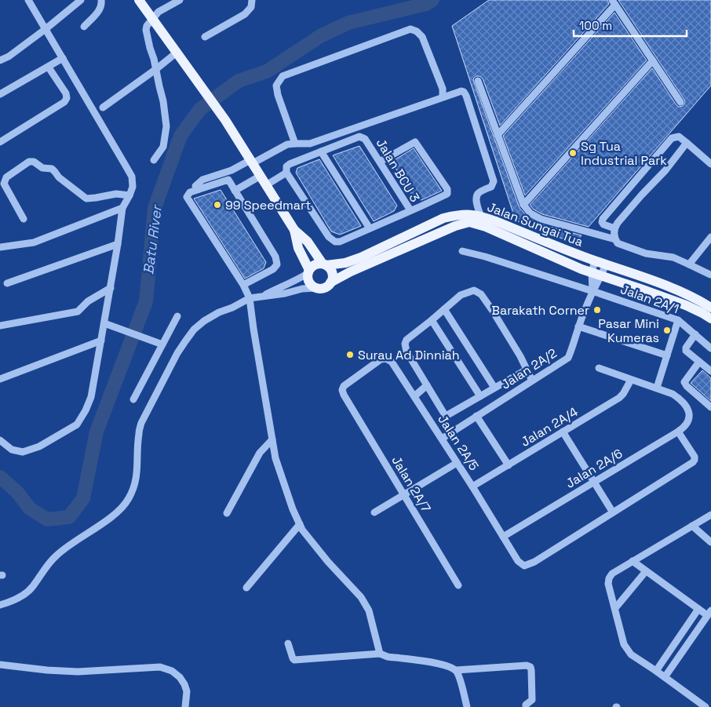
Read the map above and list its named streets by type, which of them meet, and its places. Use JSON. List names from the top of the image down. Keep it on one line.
{"streets":{"main road":["Jalan Sungai Tua"],"street":["Jalan BCU 3","Jalan 2A/1","Jalan 2A/2","Jalan 2A/4","Jalan 2A/5","Jalan 2A/6","Jalan 2A/7"]},"crossings":[["Jalan Sungai Tua","Jalan 2A/2"],["Jalan 2A/1","Jalan 2A/2"],["Jalan 2A/2","Jalan 2A/5"],["Jalan 2A/4","Jalan 2A/5"],["Jalan 2A/5","Jalan 2A/6"],["Jalan 2A/5","Jalan 2A/7"]],"water":["Batu River"],"places":["Sg Tua Industrial Park","99 Speedmart","Barakath Corner","Pasar Mini Kumeras","Surau Ad Dinniah"],"scale_bar":"100 m"}
